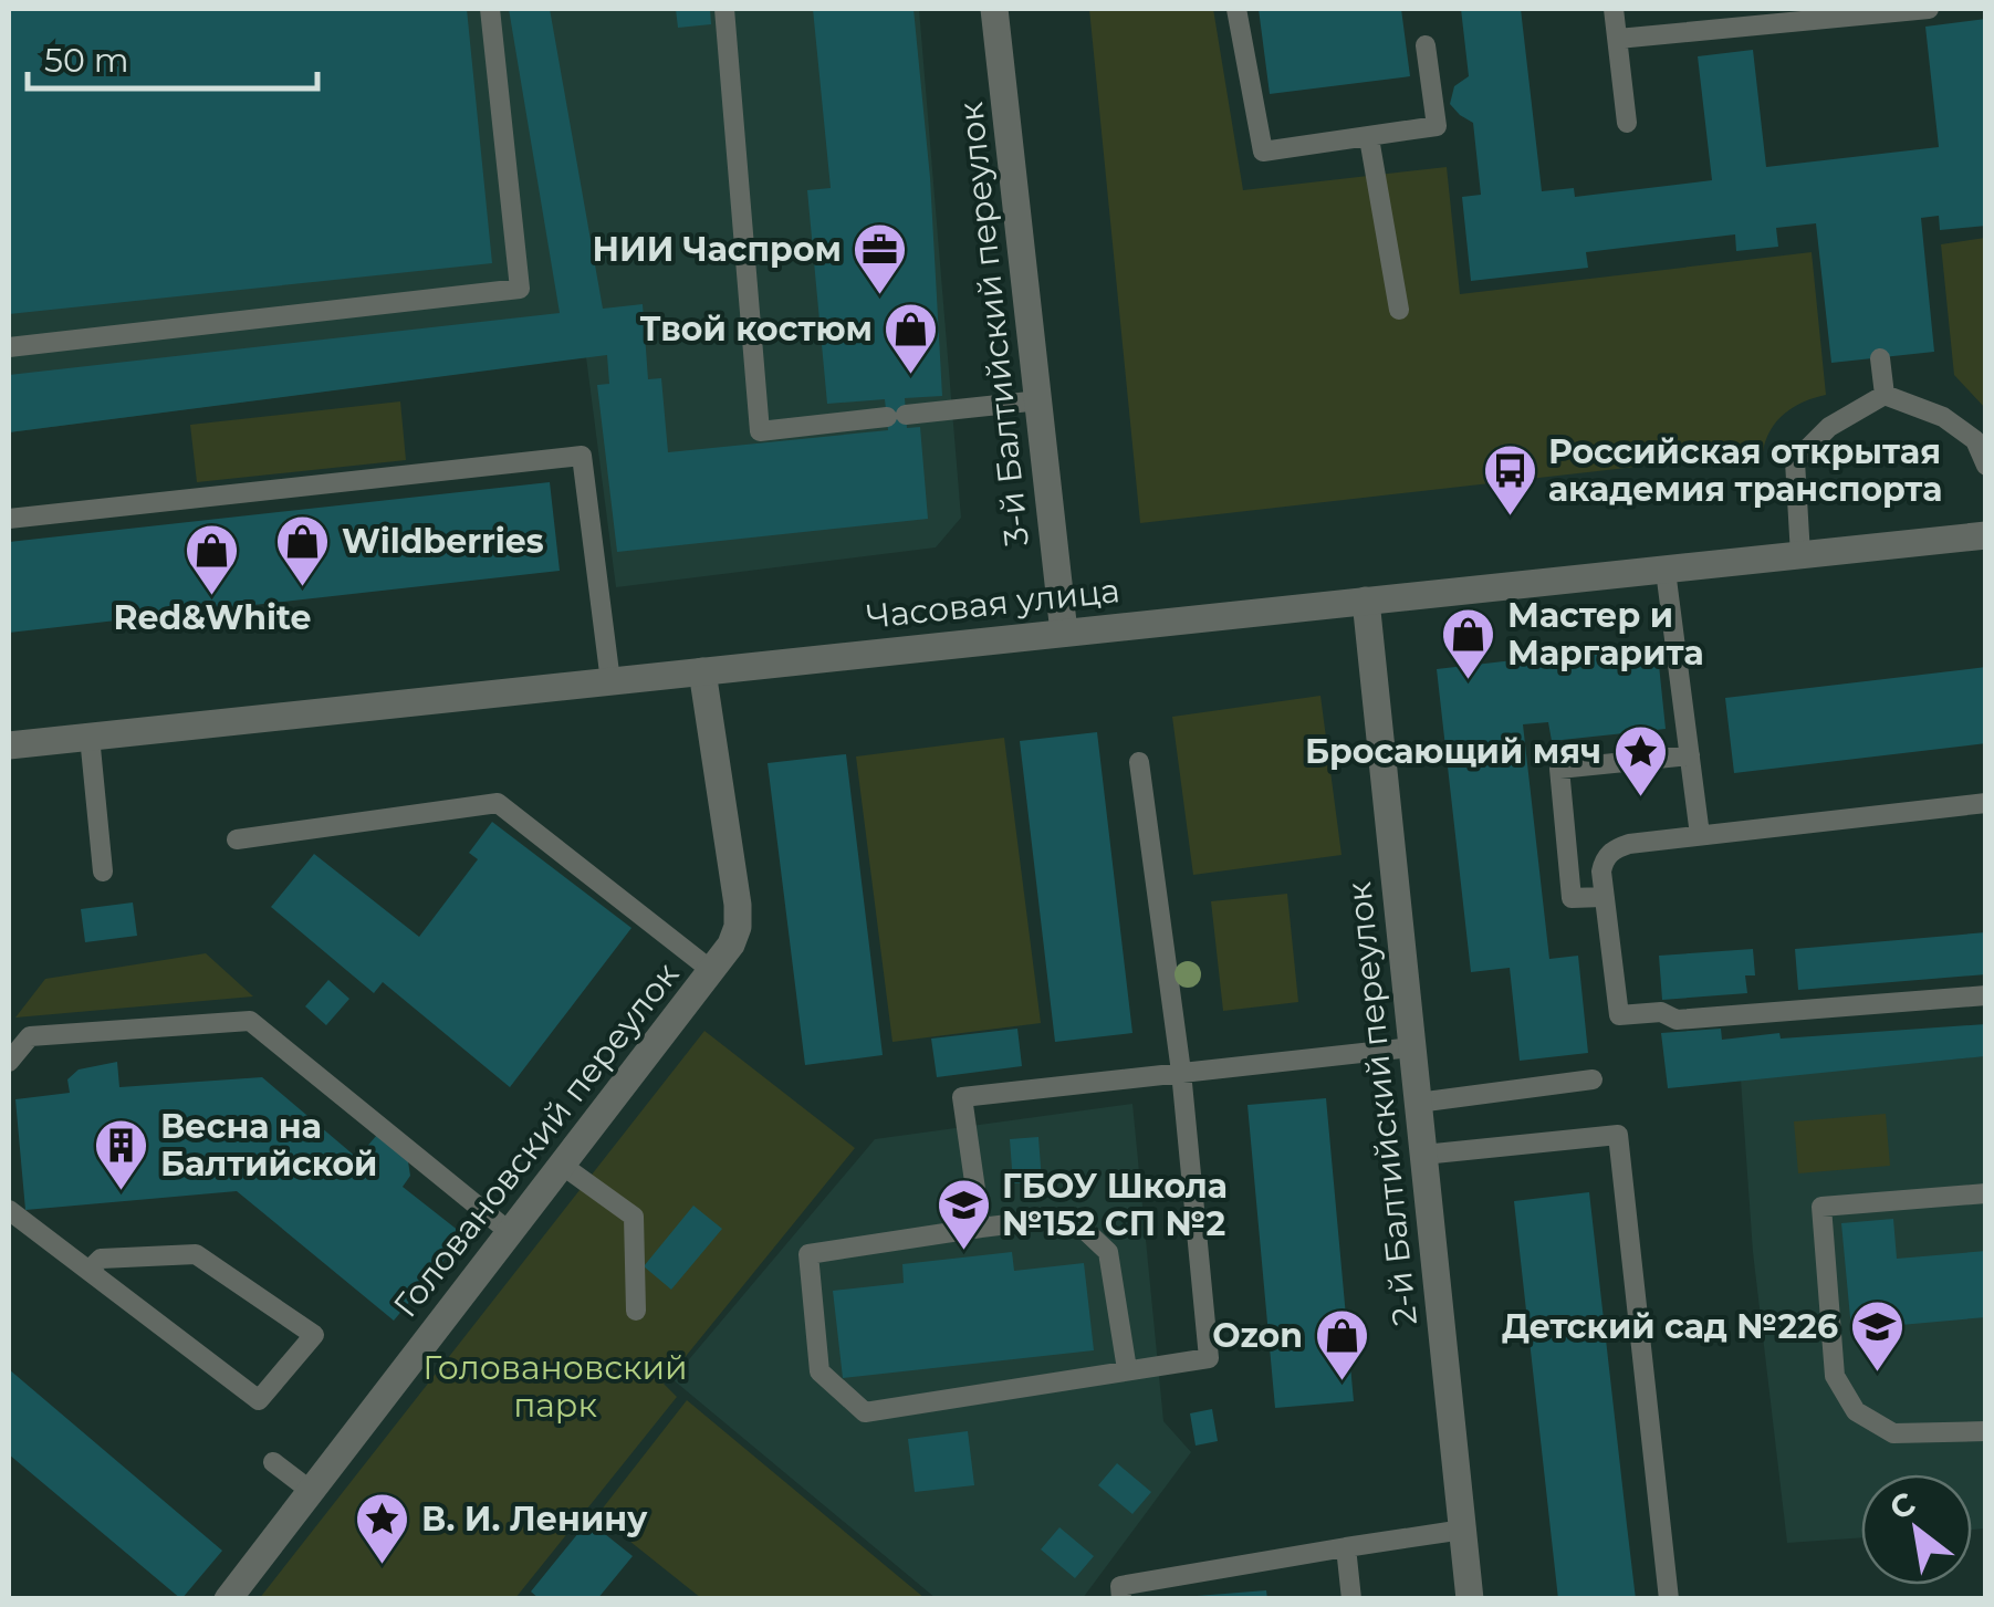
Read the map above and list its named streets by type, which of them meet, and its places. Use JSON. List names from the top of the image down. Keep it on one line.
{"streets":{"street":["3-й Балтийский переулок","Часовая улица","2-й Балтийский переулок","Головановский переулок"]},"crossings":[["3-й Балтийский переулок","Часовая улица"],["Часовая улица","2-й Балтийский переулок"],["Часовая улица","Головановский переулок"]],"parks":["Головановский парк"],"places":{"office":["НИИ Часпром"],"shop":["Твой костюм","Wildberries","Red&White","Мастер и Маргарита","Ozon"],"bus stop":["Российская открытая академия транспорта"],"place":["Бросающий мяч","В. И. Ленину"],"building":["Весна на Балтийской"],"school or university":["ГБОУ Школа №152 СП №2","Детский сад №226"]},"scale_bar":"50 m","north":"top left"}
